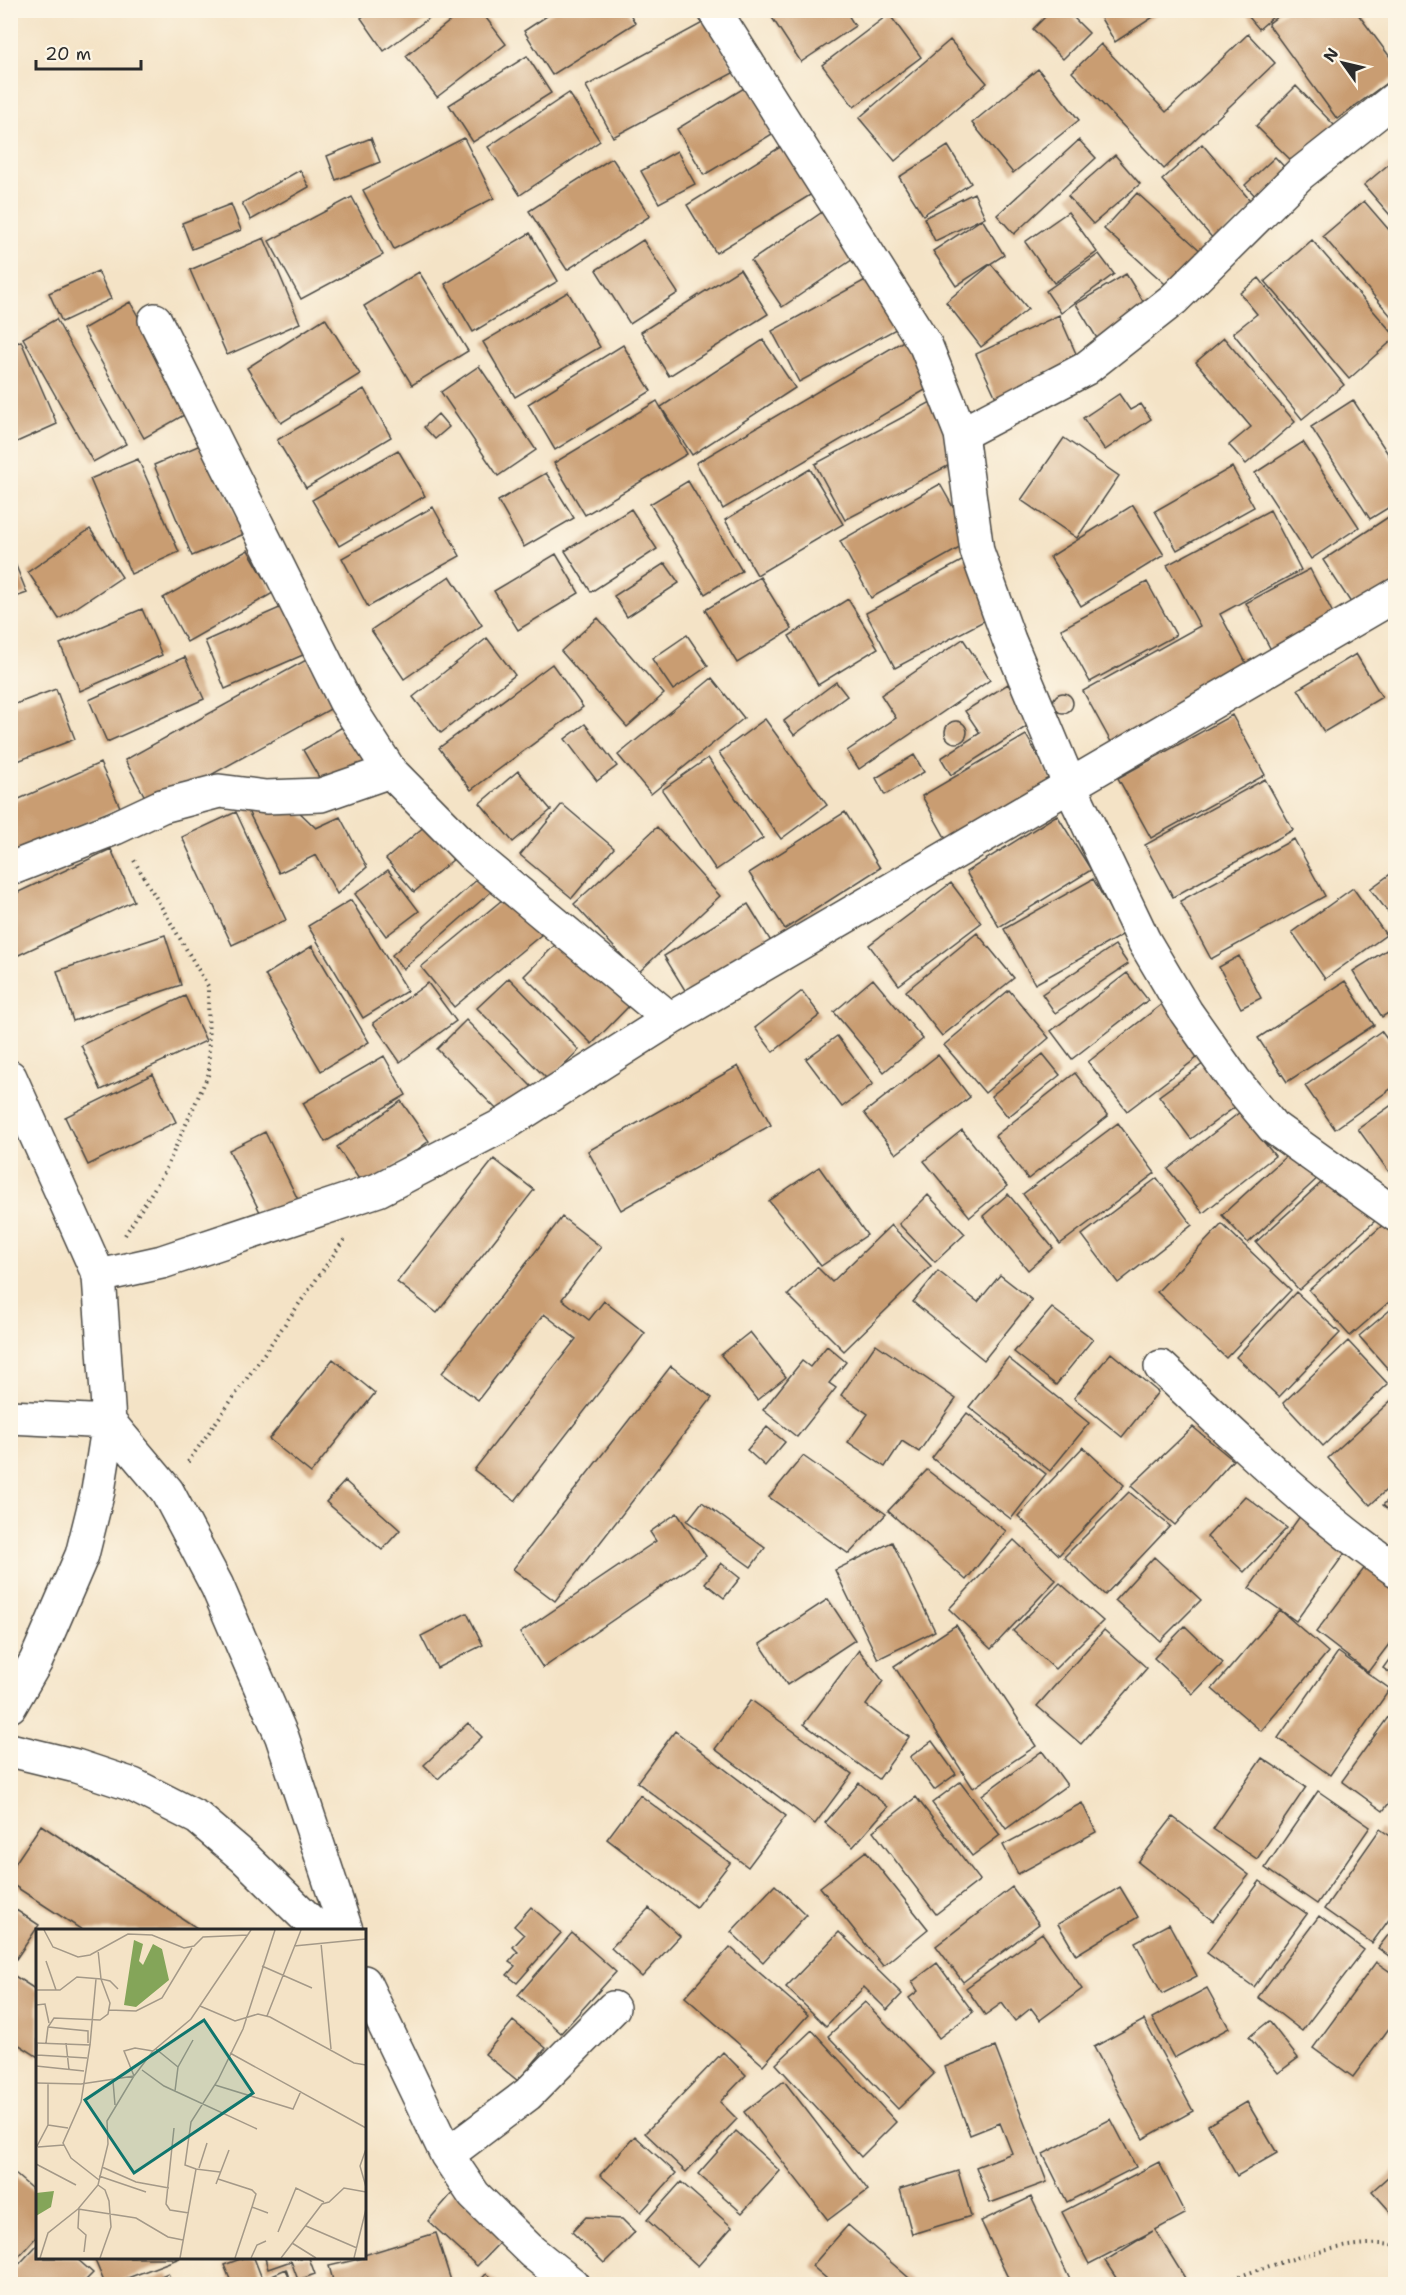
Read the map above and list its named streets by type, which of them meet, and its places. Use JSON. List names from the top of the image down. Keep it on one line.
{"scale_bar":"20 m","north":"top left"}
